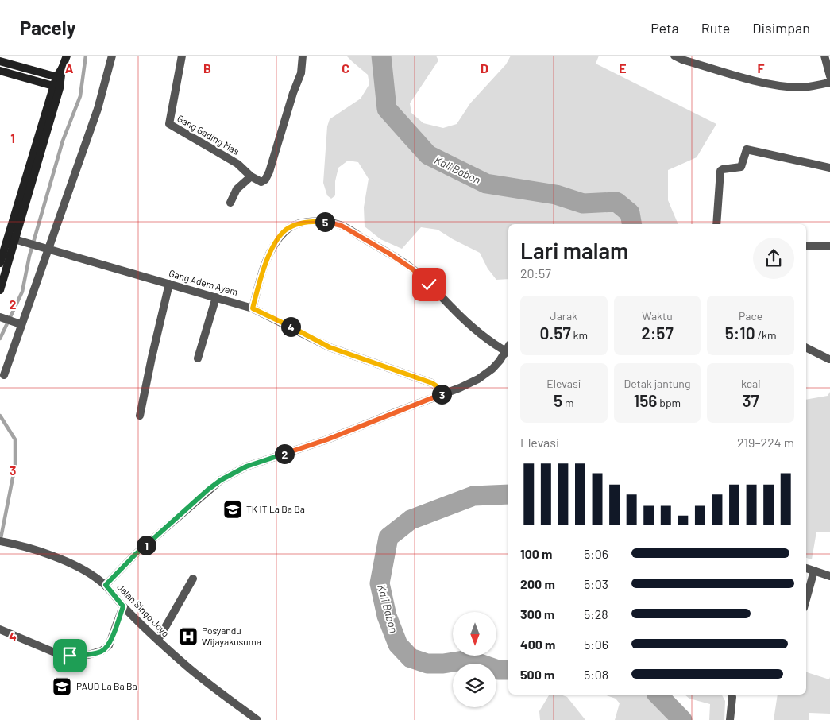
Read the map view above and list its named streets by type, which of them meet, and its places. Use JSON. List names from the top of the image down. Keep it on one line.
{"streets":{"street":["Gang Gading Mas","Gang Adem Ayem","Jalan Singo Joyo"]},"water":["Kali Babon"],"places":{"school or university":["TK IT La Ba Ba","PAUD La Ba Ba"],"hospital":["Posyandu Wijayakusuma"]},"north":"bottom","page":{"header":"Pacely","nav":["Peta","Rute","Disimpan"],"pins":["5","4","3","2","1"],"heading":["Lari malam","20:57"],"stats":[["Jarak","0.57 km"],["Waktu","2:57"],["Pace","5:10 /km"],["Elevasi","5 m"],["Detak jantung","156 bpm"],["kcal","37"]],"chart":["Elevasi","219–224 m"],"list":[{"name":"100 m","note":"5:06"},{"name":"200 m","note":"5:03"},{"name":"300 m","note":"5:28"},{"name":"400 m","note":"5:06"},{"name":"500 m","note":"5:08"}]},"grid":{"columns":["A","B","C","D","E","F"],"rows":["1","2","3","4"]}}
